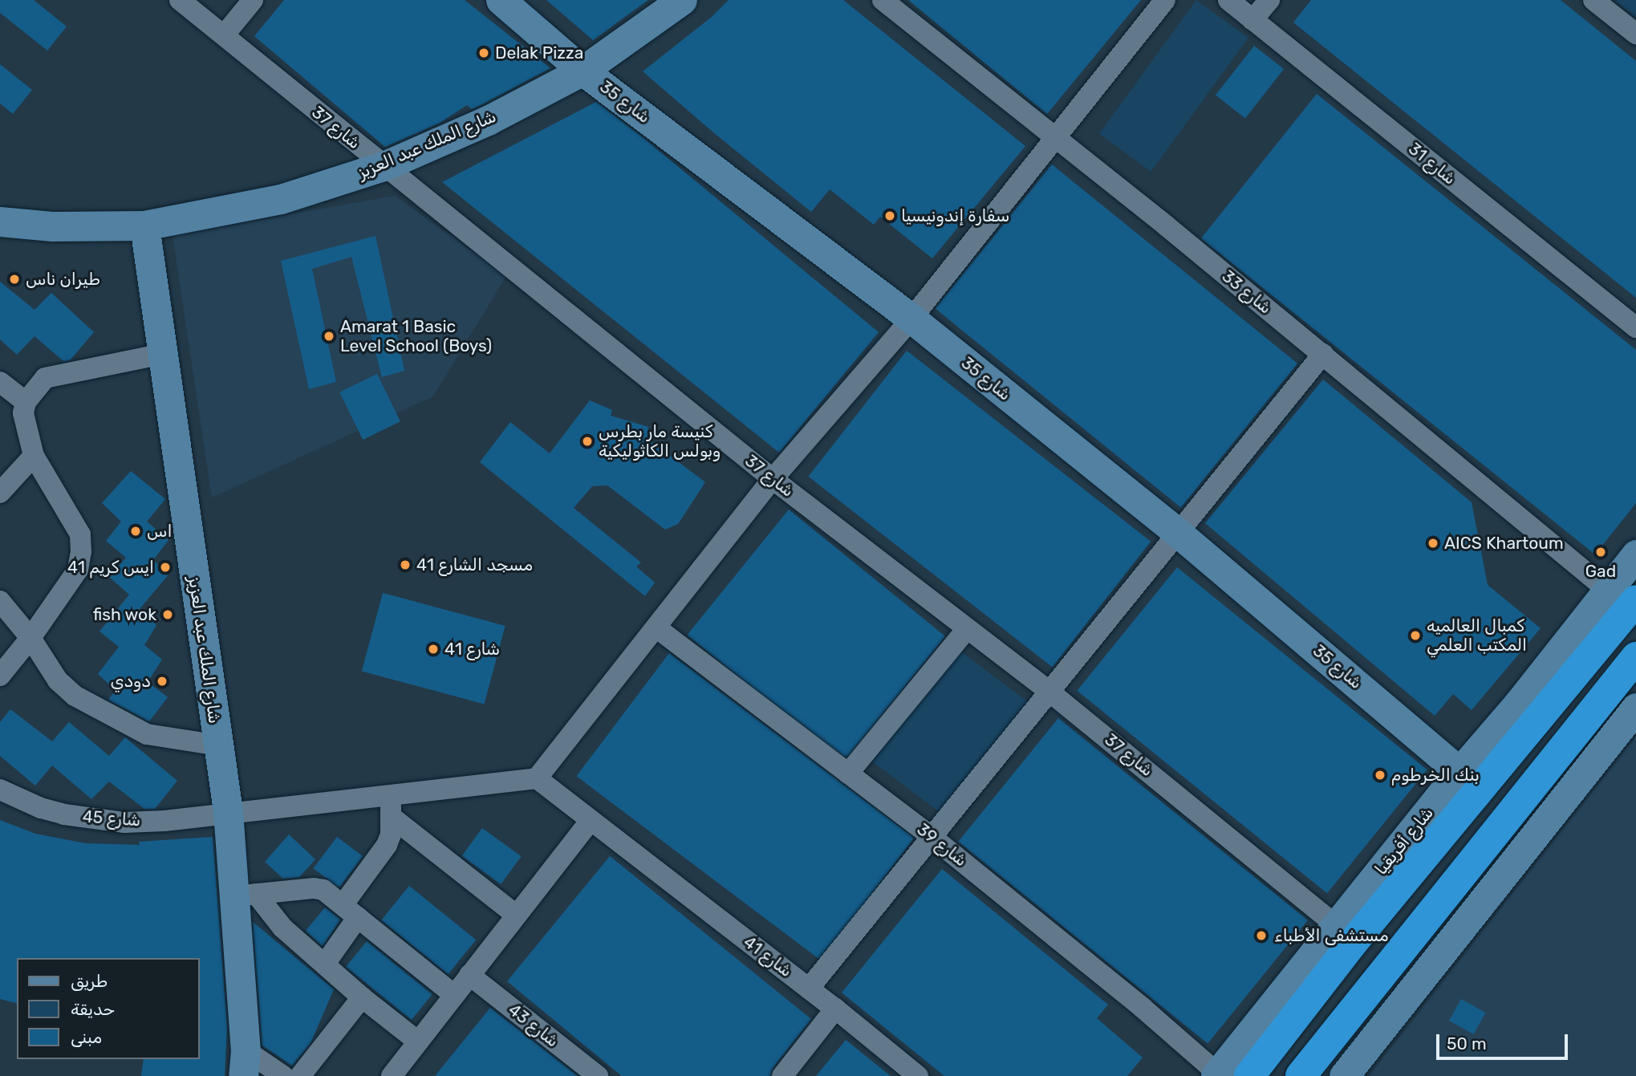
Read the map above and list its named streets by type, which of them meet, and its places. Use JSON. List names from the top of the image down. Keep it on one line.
{"streets":{"highway":["شارع أفريقيا"],"street":["شارع 35","شارع 37","شارع الملك عبد العزيز","شارع 31","شارع 33","شارع 45","شارع 39","شارع 41","شارع 43"]},"crossings":[["شارع 35","شارع الملك عبد العزيز"],["شارع 35","شارع أفريقيا"],["شارع 37","شارع الملك عبد العزيز"],["شارع 37","شارع أفريقيا"],["شارع الملك عبد العزيز","شارع 45"],["شارع 33","شارع أفريقيا"],["شارع 45","شارع 41"],["شارع أفريقيا","شارع 39"]],"places":["Delak Pizza","سفارة إندونيسيا","طيران ناس","Amarat 1 Basic Level School (Boys)","كنيسة مار بطرس وبولس الكاثوليكية","اس","AICS Khartoum","Gad","مسجد الشارع 41","41 ايس كريم","fish wok","كمبال العالميه المكتب العلمي","شارع 41","دودي","بنك الخرطوم","مستشفی الأطباء"],"legend":["طريق","حديقة","مبنى"],"scale_bar":"50 m"}
